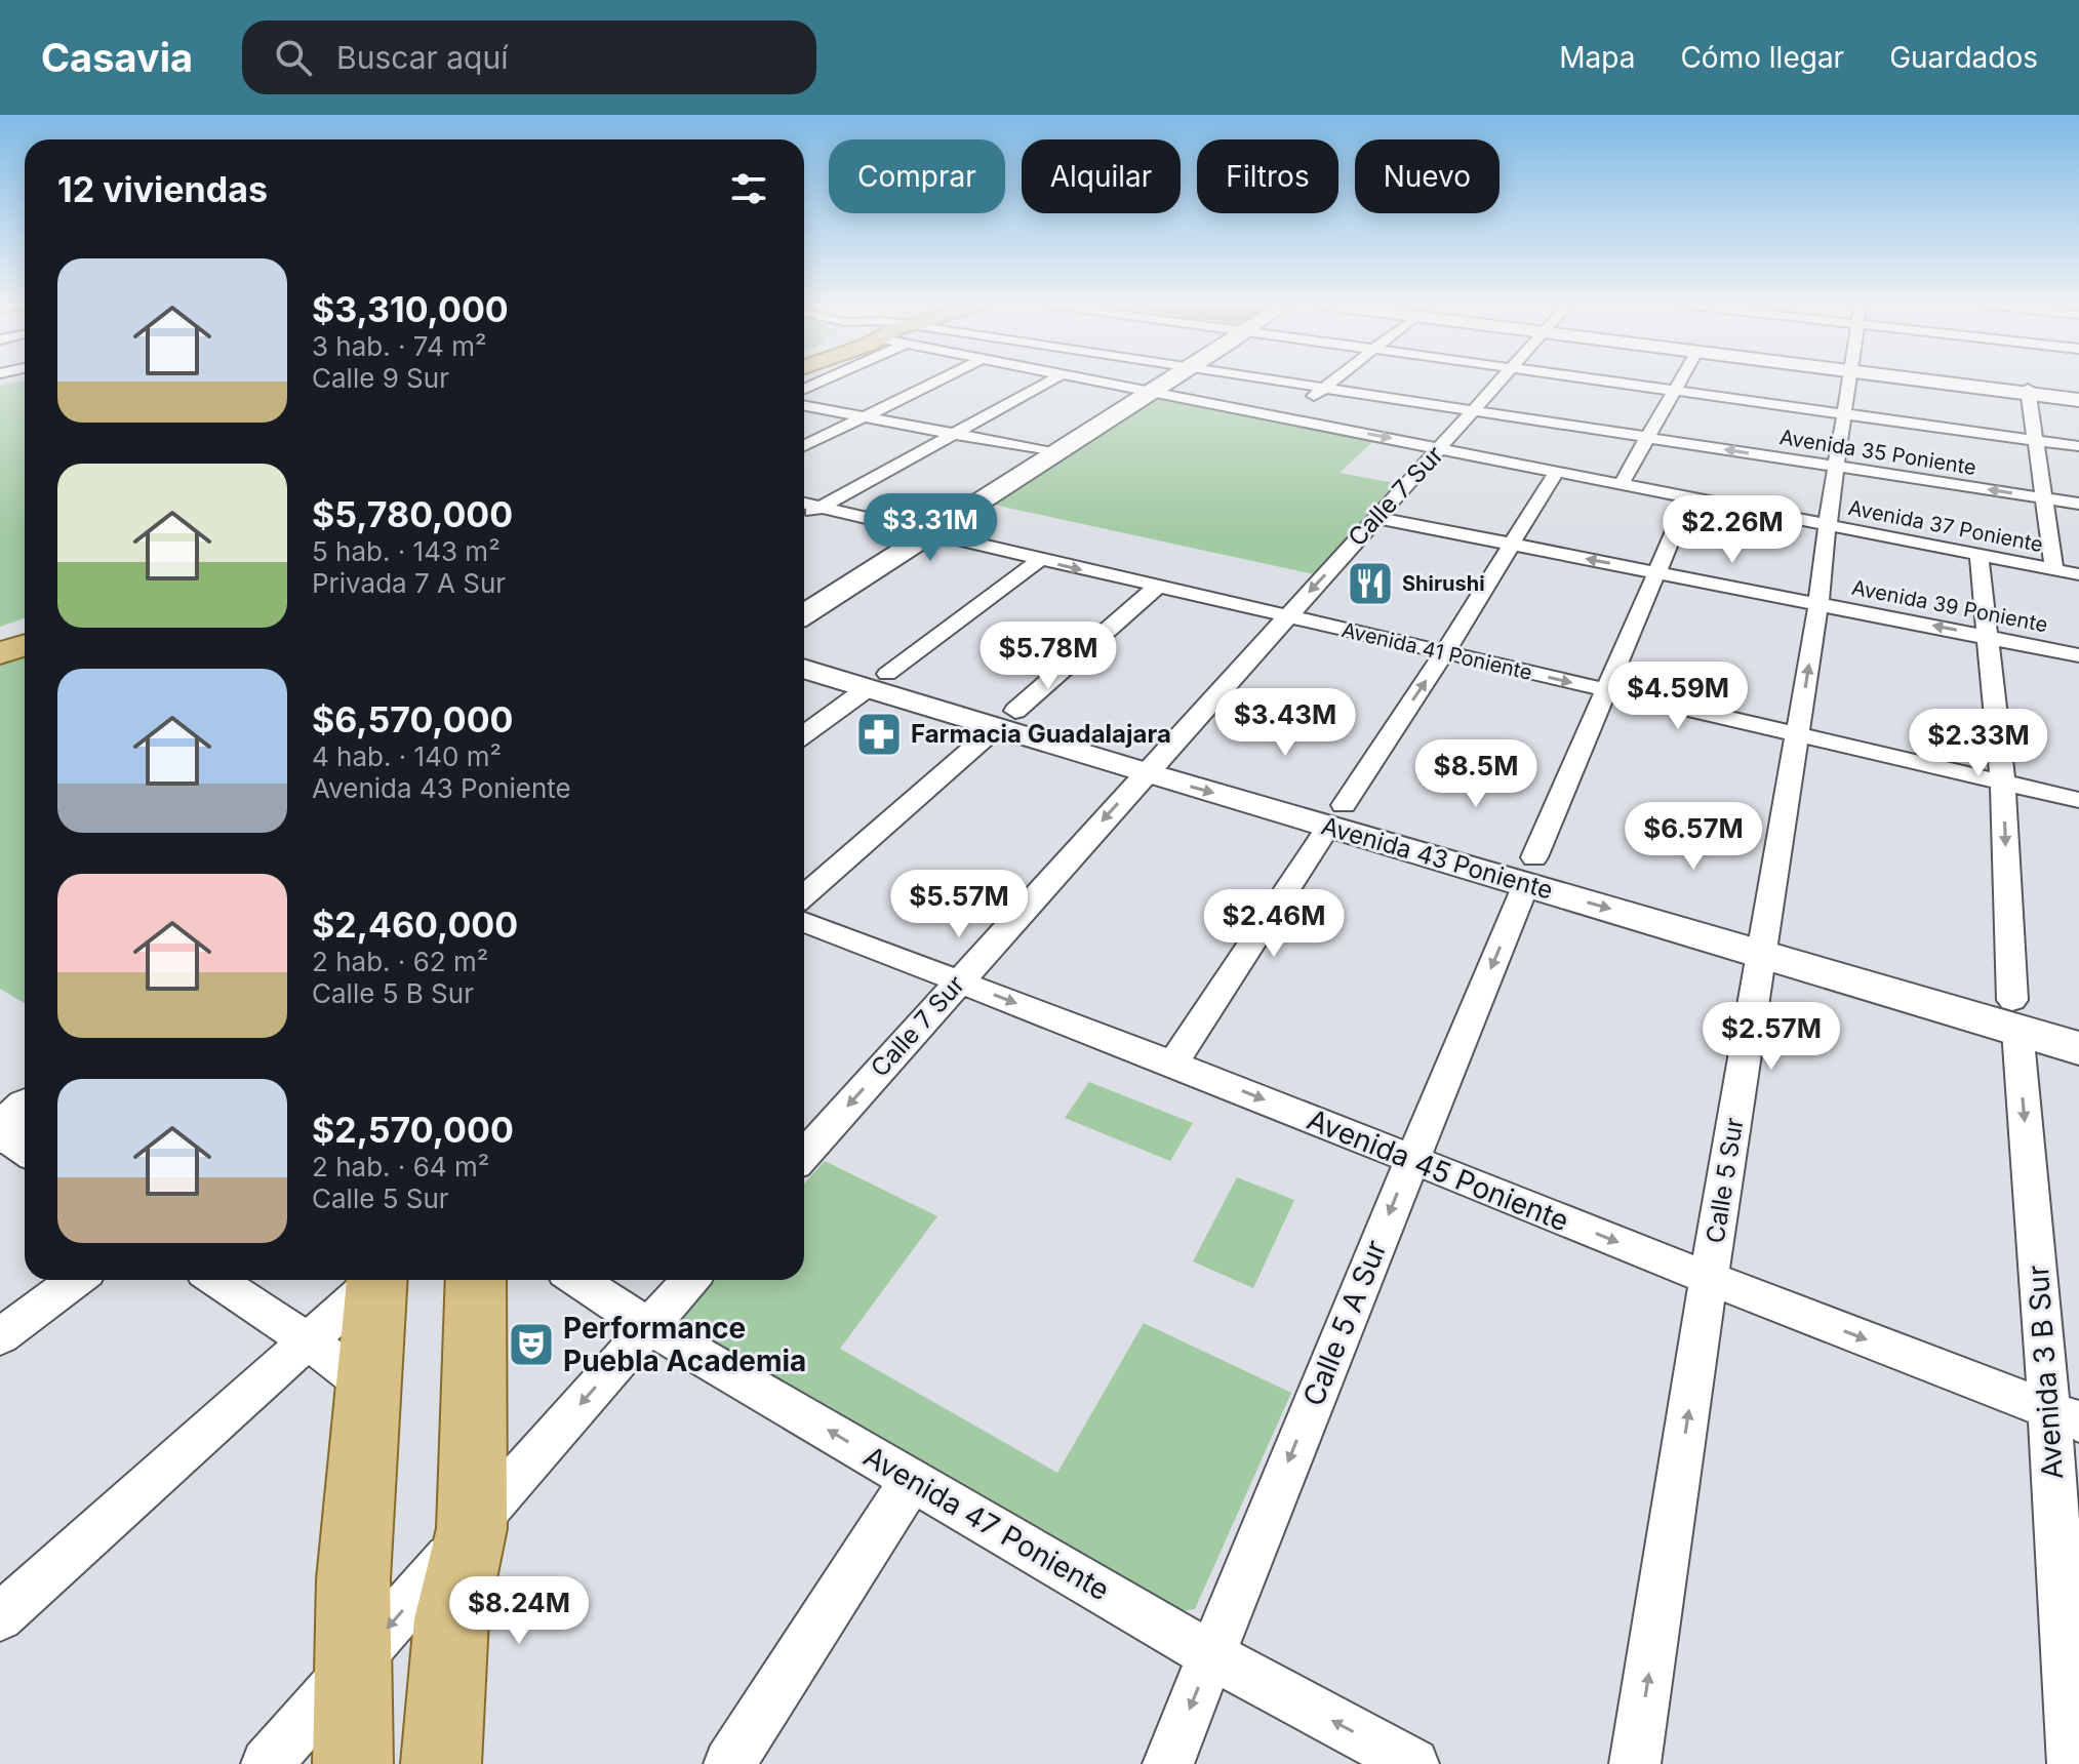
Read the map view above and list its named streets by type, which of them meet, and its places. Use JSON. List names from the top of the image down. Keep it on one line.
{"streets":{"main road":["Avenida 43 Poniente"],"street":["Avenida 35 Poniente","Calle 7 Sur","Avenida 37 Poniente","Avenida 39 Poniente","Avenida 41 Poniente","Avenida 45 Poniente","Calle 5 Sur","Calle 5 A Sur","Avenida 3 B Sur","Avenida 47 Poniente"]},"crossings":[["Avenida 35 Poniente","Calle 7 Sur"],["Avenida 35 Poniente","Calle 5 Sur"],["Calle 7 Sur","Avenida 37 Poniente"],["Calle 7 Sur","Avenida 39 Poniente"],["Calle 7 Sur","Avenida 41 Poniente"],["Calle 7 Sur","Avenida 43 Poniente"],["Calle 7 Sur","Avenida 45 Poniente"],["Avenida 37 Poniente","Calle 5 Sur"],["Avenida 37 Poniente","Calle 5 A Sur"],["Avenida 37 Poniente","Avenida 3 B Sur"],["Avenida 39 Poniente","Calle 5 Sur"],["Avenida 39 Poniente","Calle 5 A Sur"],["Avenida 39 Poniente","Avenida 3 B Sur"],["Avenida 41 Poniente","Calle 5 Sur"],["Avenida 41 Poniente","Calle 5 A Sur"],["Avenida 41 Poniente","Avenida 3 B Sur"],["Avenida 43 Poniente","Calle 5 Sur"],["Avenida 43 Poniente","Calle 5 A Sur"],["Avenida 43 Poniente","Avenida 3 B Sur"],["Avenida 45 Poniente","Calle 5 Sur"],["Avenida 45 Poniente","Calle 5 A Sur"],["Avenida 45 Poniente","Avenida 3 B Sur"],["Calle 5 A Sur","Avenida 47 Poniente"]],"one_way":["Avenida 45 Poniente","Calle 5 Sur","Avenida 3 B Sur","Avenida 47 Poniente"],"places":{"restaurant":["Shirushi"],"pharmacy":["Farmacia Guadalajara"],"theatre":["Performance Puebla Academia"]},"page":{"header":"Casavia","search":"Buscar aquí","nav":["Mapa","Cómo llegar","Guardados"],"chip":["Comprar","Alquilar","Filtros","Nuevo"],"heading":"12 viviendas","list":[{"name":"$3,310,000","note":"3 hab. · 74 m² · Calle 9 Sur"},{"name":"$5,780,000","note":"5 hab. · 143 m² · Privada 7 A Sur"},{"name":"$6,570,000","note":"4 hab. · 140 m² · Avenida 43 Poniente"},{"name":"$2,460,000","note":"2 hab. · 62 m² · Calle 5 B Sur"},{"name":"$2,570,000","note":"2 hab. · 64 m² · Calle 5 Sur"}],"price":["$3.31M","$2.26M","$5.78M","$4.59M","$3.43M","$2.33M","$8.5M","$6.57M","$5.57M","$2.46M","$2.57M","$8.24M"]}}
